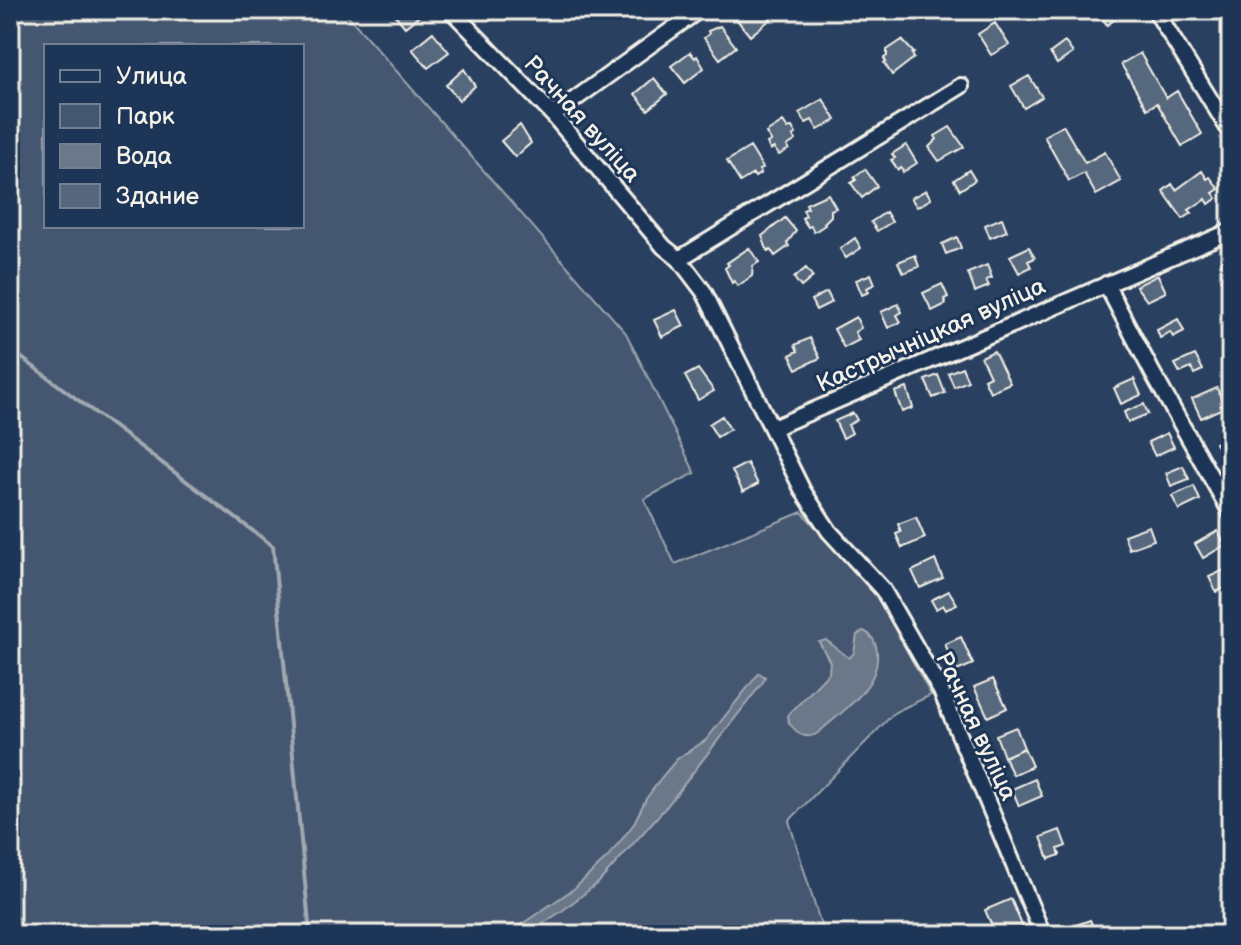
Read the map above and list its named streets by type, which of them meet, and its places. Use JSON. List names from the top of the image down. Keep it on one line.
{"streets":{"street":["Рачная вуліца","Кастрычніцкая вуліца"]},"crossings":[["Рачная вуліца","Кастрычніцкая вуліца"]],"legend":["Улица","Парк","Вода","Здание"]}
